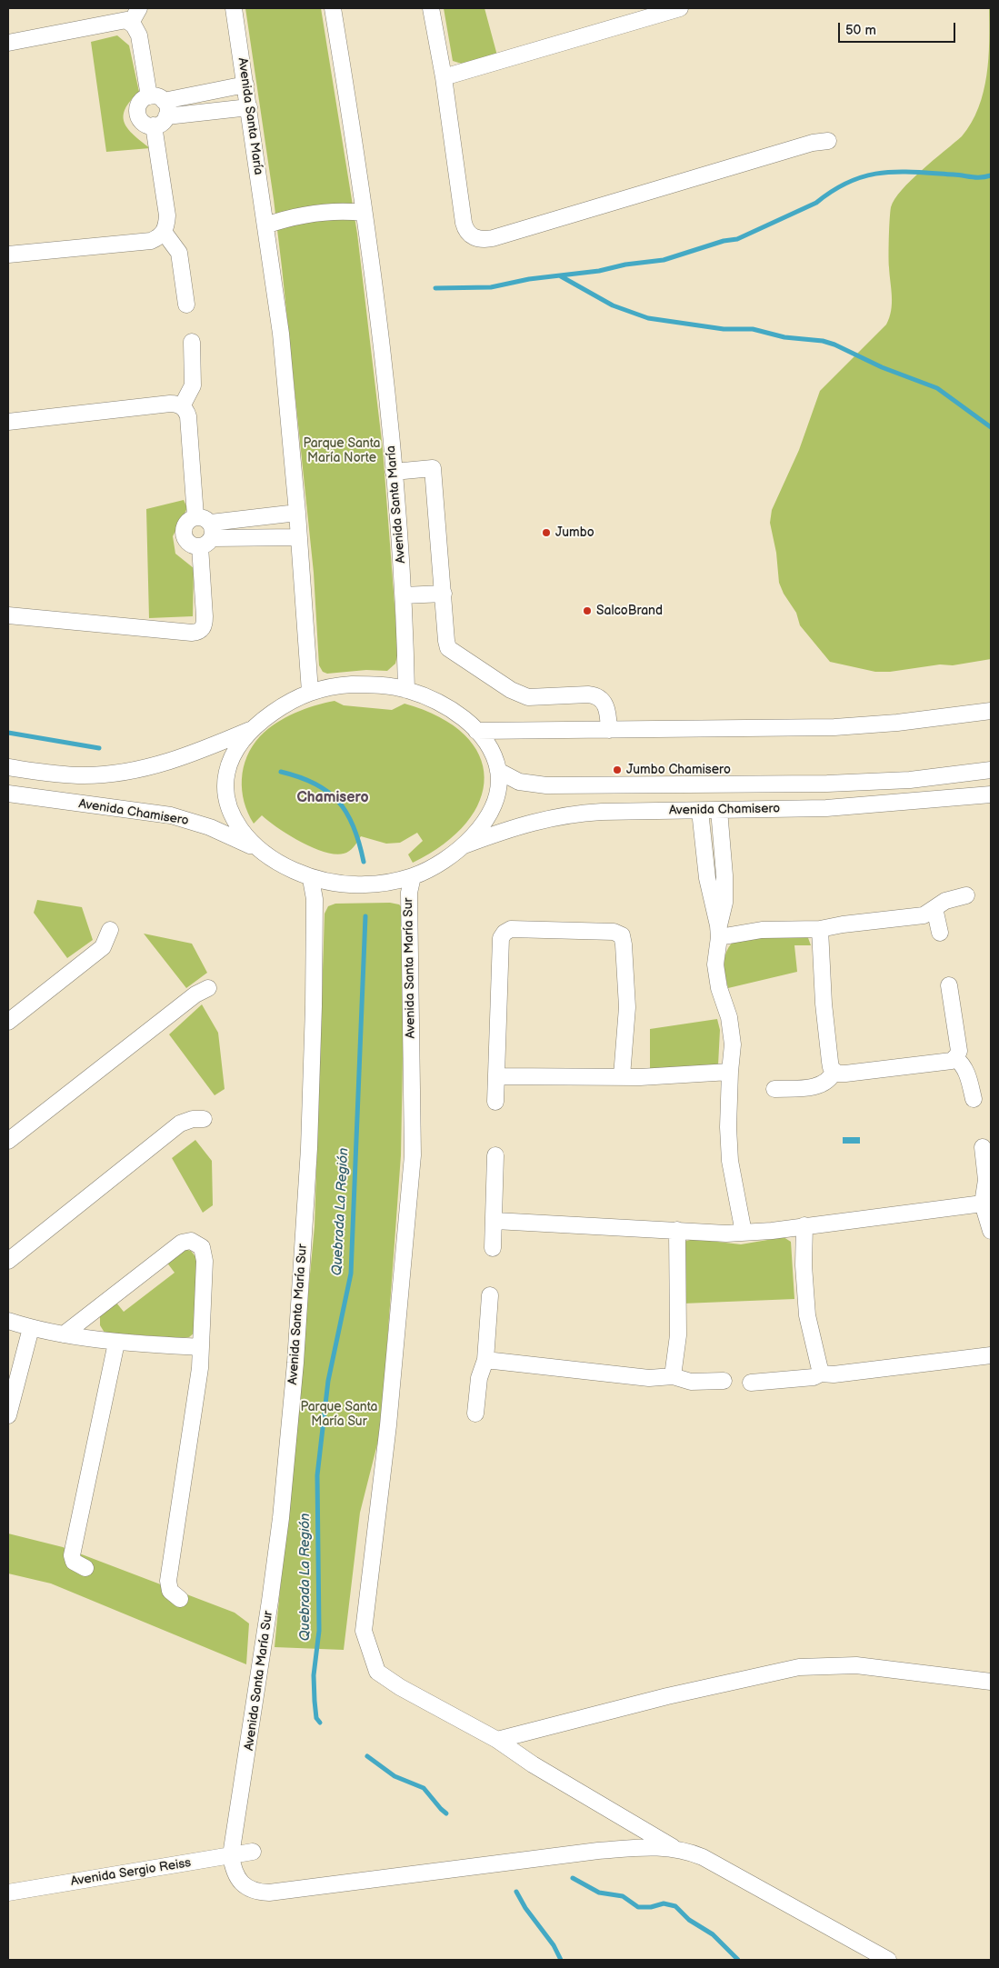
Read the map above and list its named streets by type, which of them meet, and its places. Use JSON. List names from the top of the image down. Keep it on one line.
{"streets":{"street":["Avenida Santa María","Avenida Chamisero","Avenida Santa María Sur","Avenida Sergio Reiss"]},"crossings":[["Avenida Santa María Sur","Avenida Sergio Reiss"]],"districts":["Chamisero"],"water":["Quebrada La Región"],"parks":["Parque Santa María Norte","Parque Santa María Sur"],"places":["Jumbo","SalcoBrand","Jumbo Chamisero"],"scale_bar":"50 m"}
